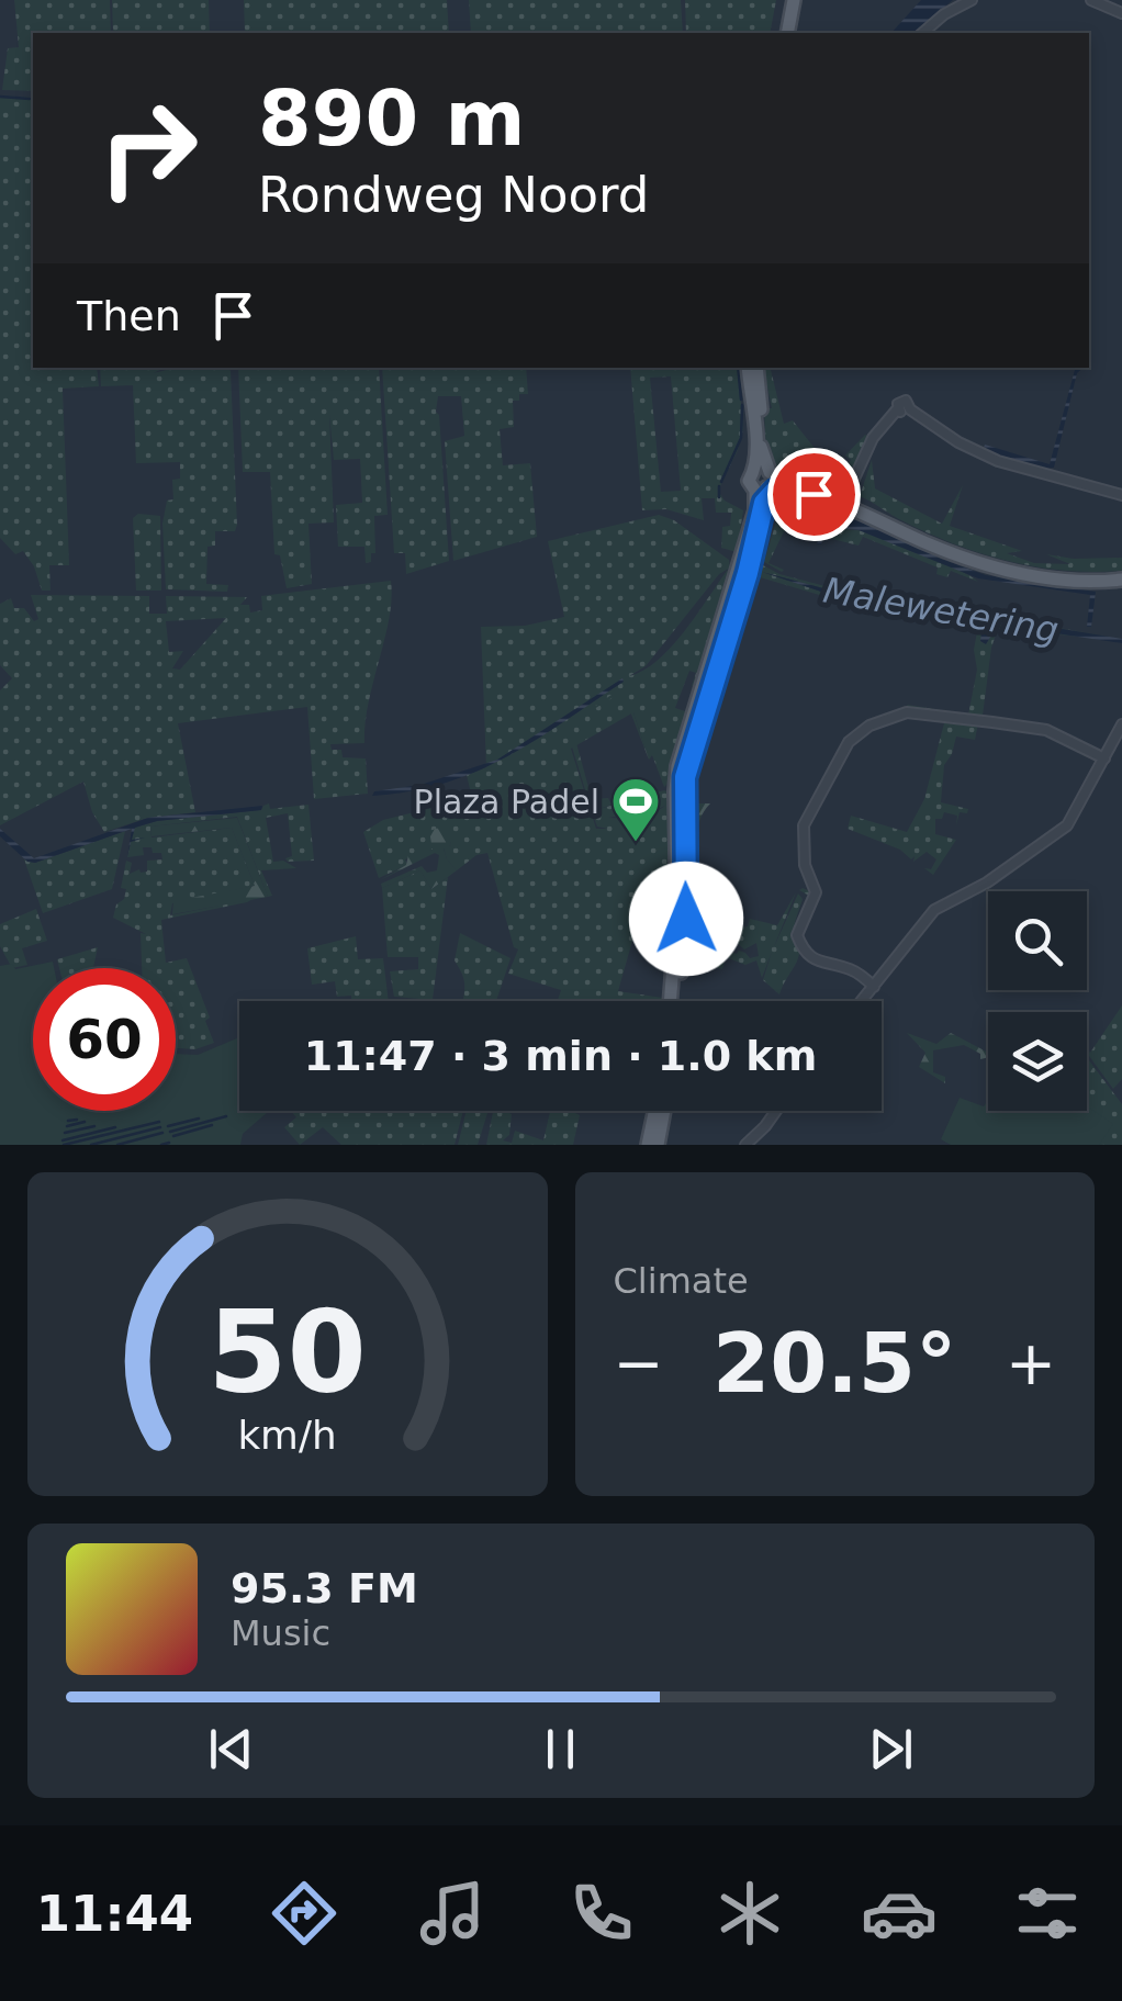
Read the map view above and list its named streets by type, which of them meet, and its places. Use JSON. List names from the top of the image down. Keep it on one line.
{"water":["Malewetering"],"places":{"sports":["Plaza Padel"]},"page":{"turn":["890 m","Rondweg Noord"],"then":"Then","limit":"60","trip":"11:47 · 3 min · 1.0 km","tile":"Climate","heat":["−","20.5°","+"],"song":["95.3 FM","Music"],"tabs":"11:44","gauge":["50","km/h"]}}
